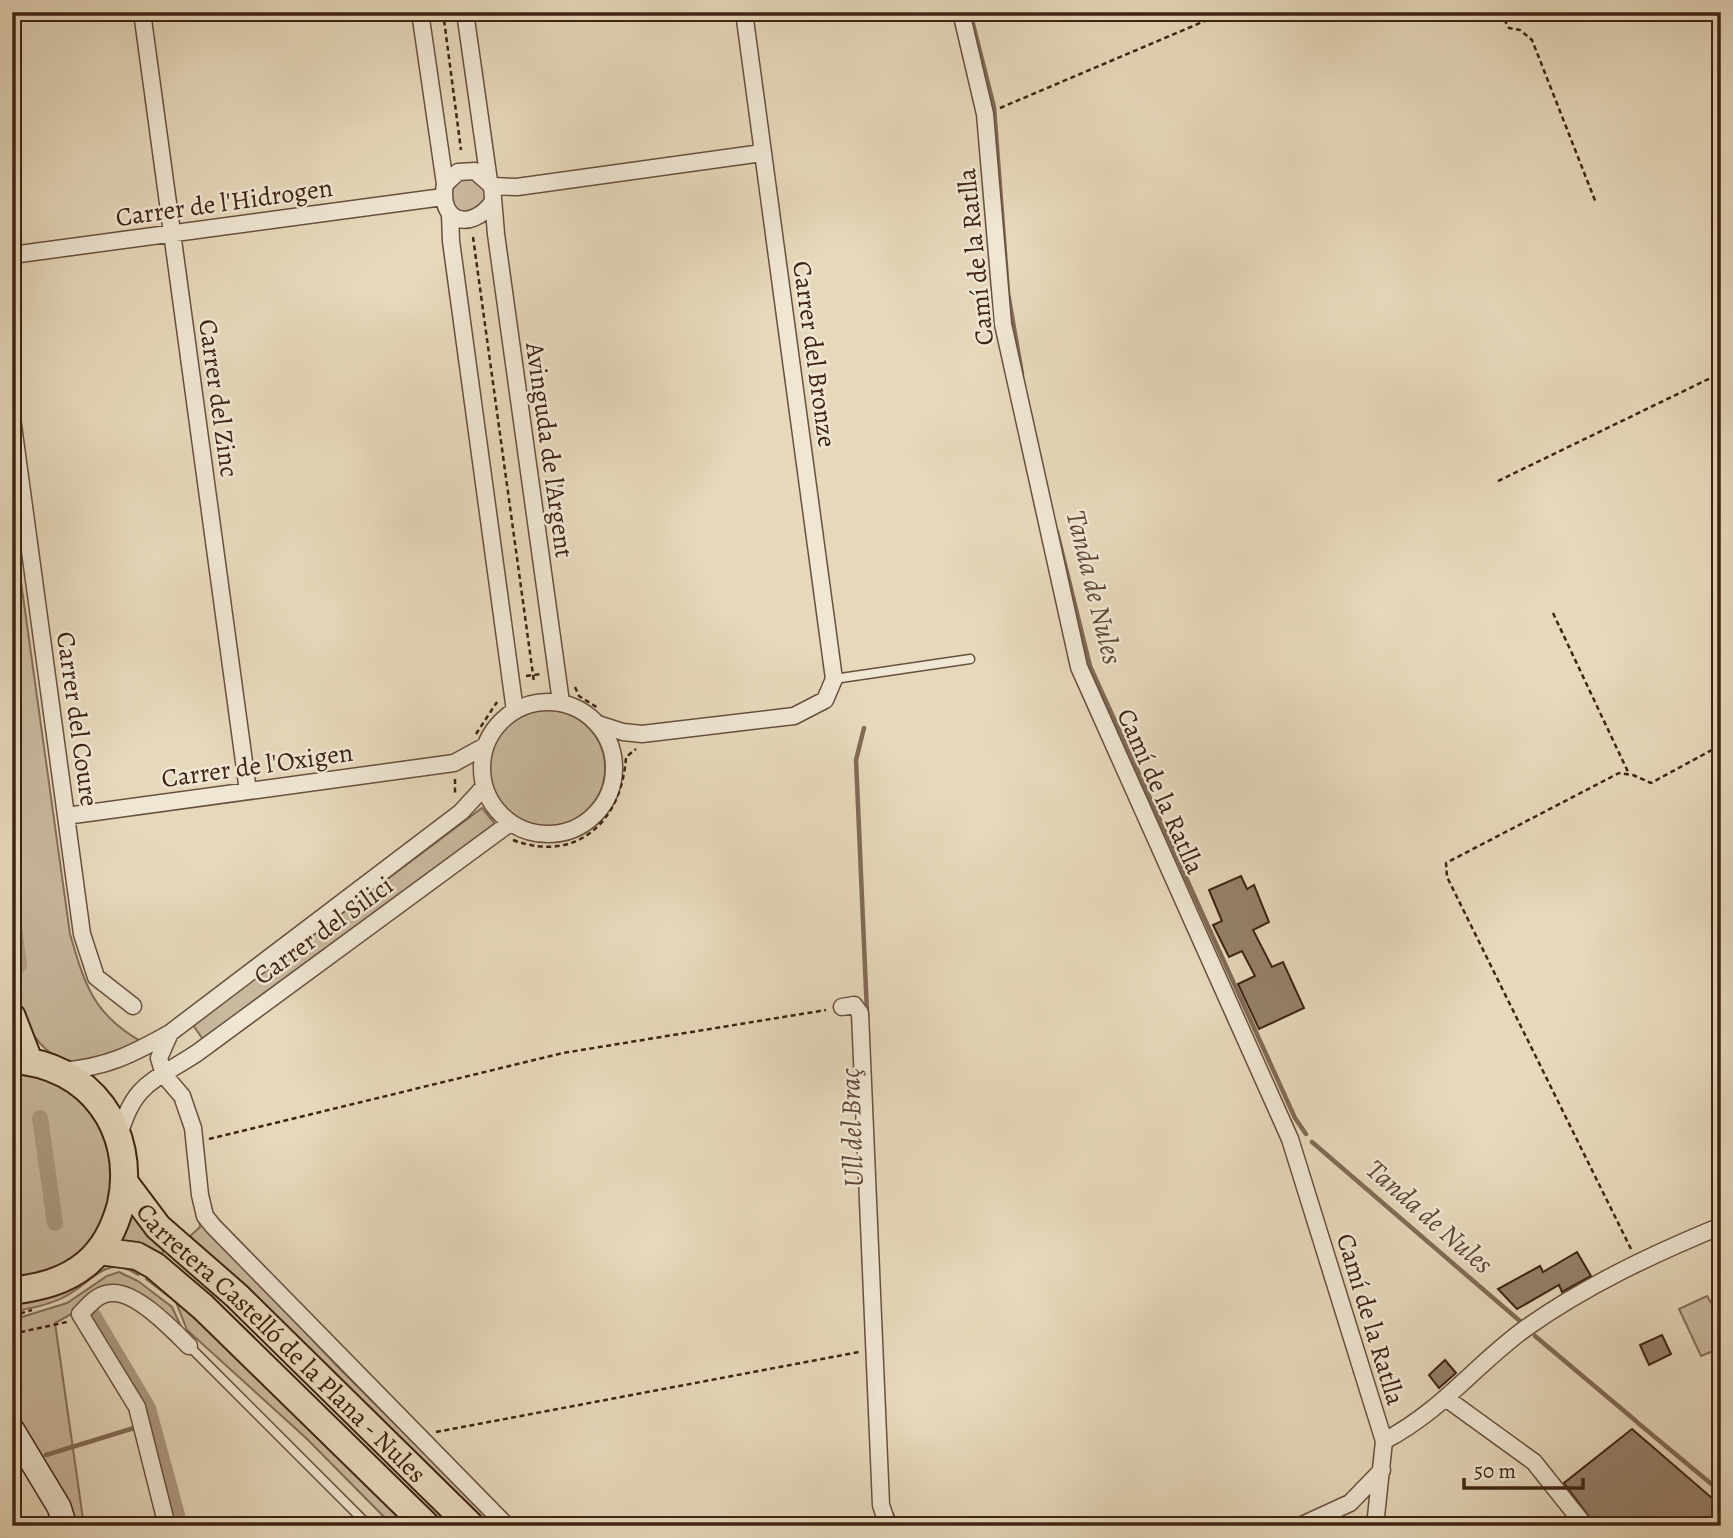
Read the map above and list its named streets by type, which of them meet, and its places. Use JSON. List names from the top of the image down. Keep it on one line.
{"streets":{"main road":["Carretera Castelló de la Plana - Nules"],"street":["Carrer de l'Hidrogen","Camí de la Ratlla","Carrer del Bronze","Carrer del Zinc","Avinguda de l'Argent","Carrer del Coure","Carrer de l'Oxigen","Carrer del Silici"]},"crossings":[["Carrer de l'Hidrogen","Carrer del Zinc"],["Carrer de l'Hidrogen","Avinguda de l'Argent"],["Carrer del Zinc","Carrer de l'Oxigen"],["Avinguda de l'Argent","Carrer de l'Oxigen"],["Avinguda de l'Argent","Carrer del Silici"],["Carrer del Coure","Carrer de l'Oxigen"],["Carrer de l'Oxigen","Carrer del Silici"]],"water":["Tanda de Nules","Ull del Braç"],"scale_bar":"50 m"}
